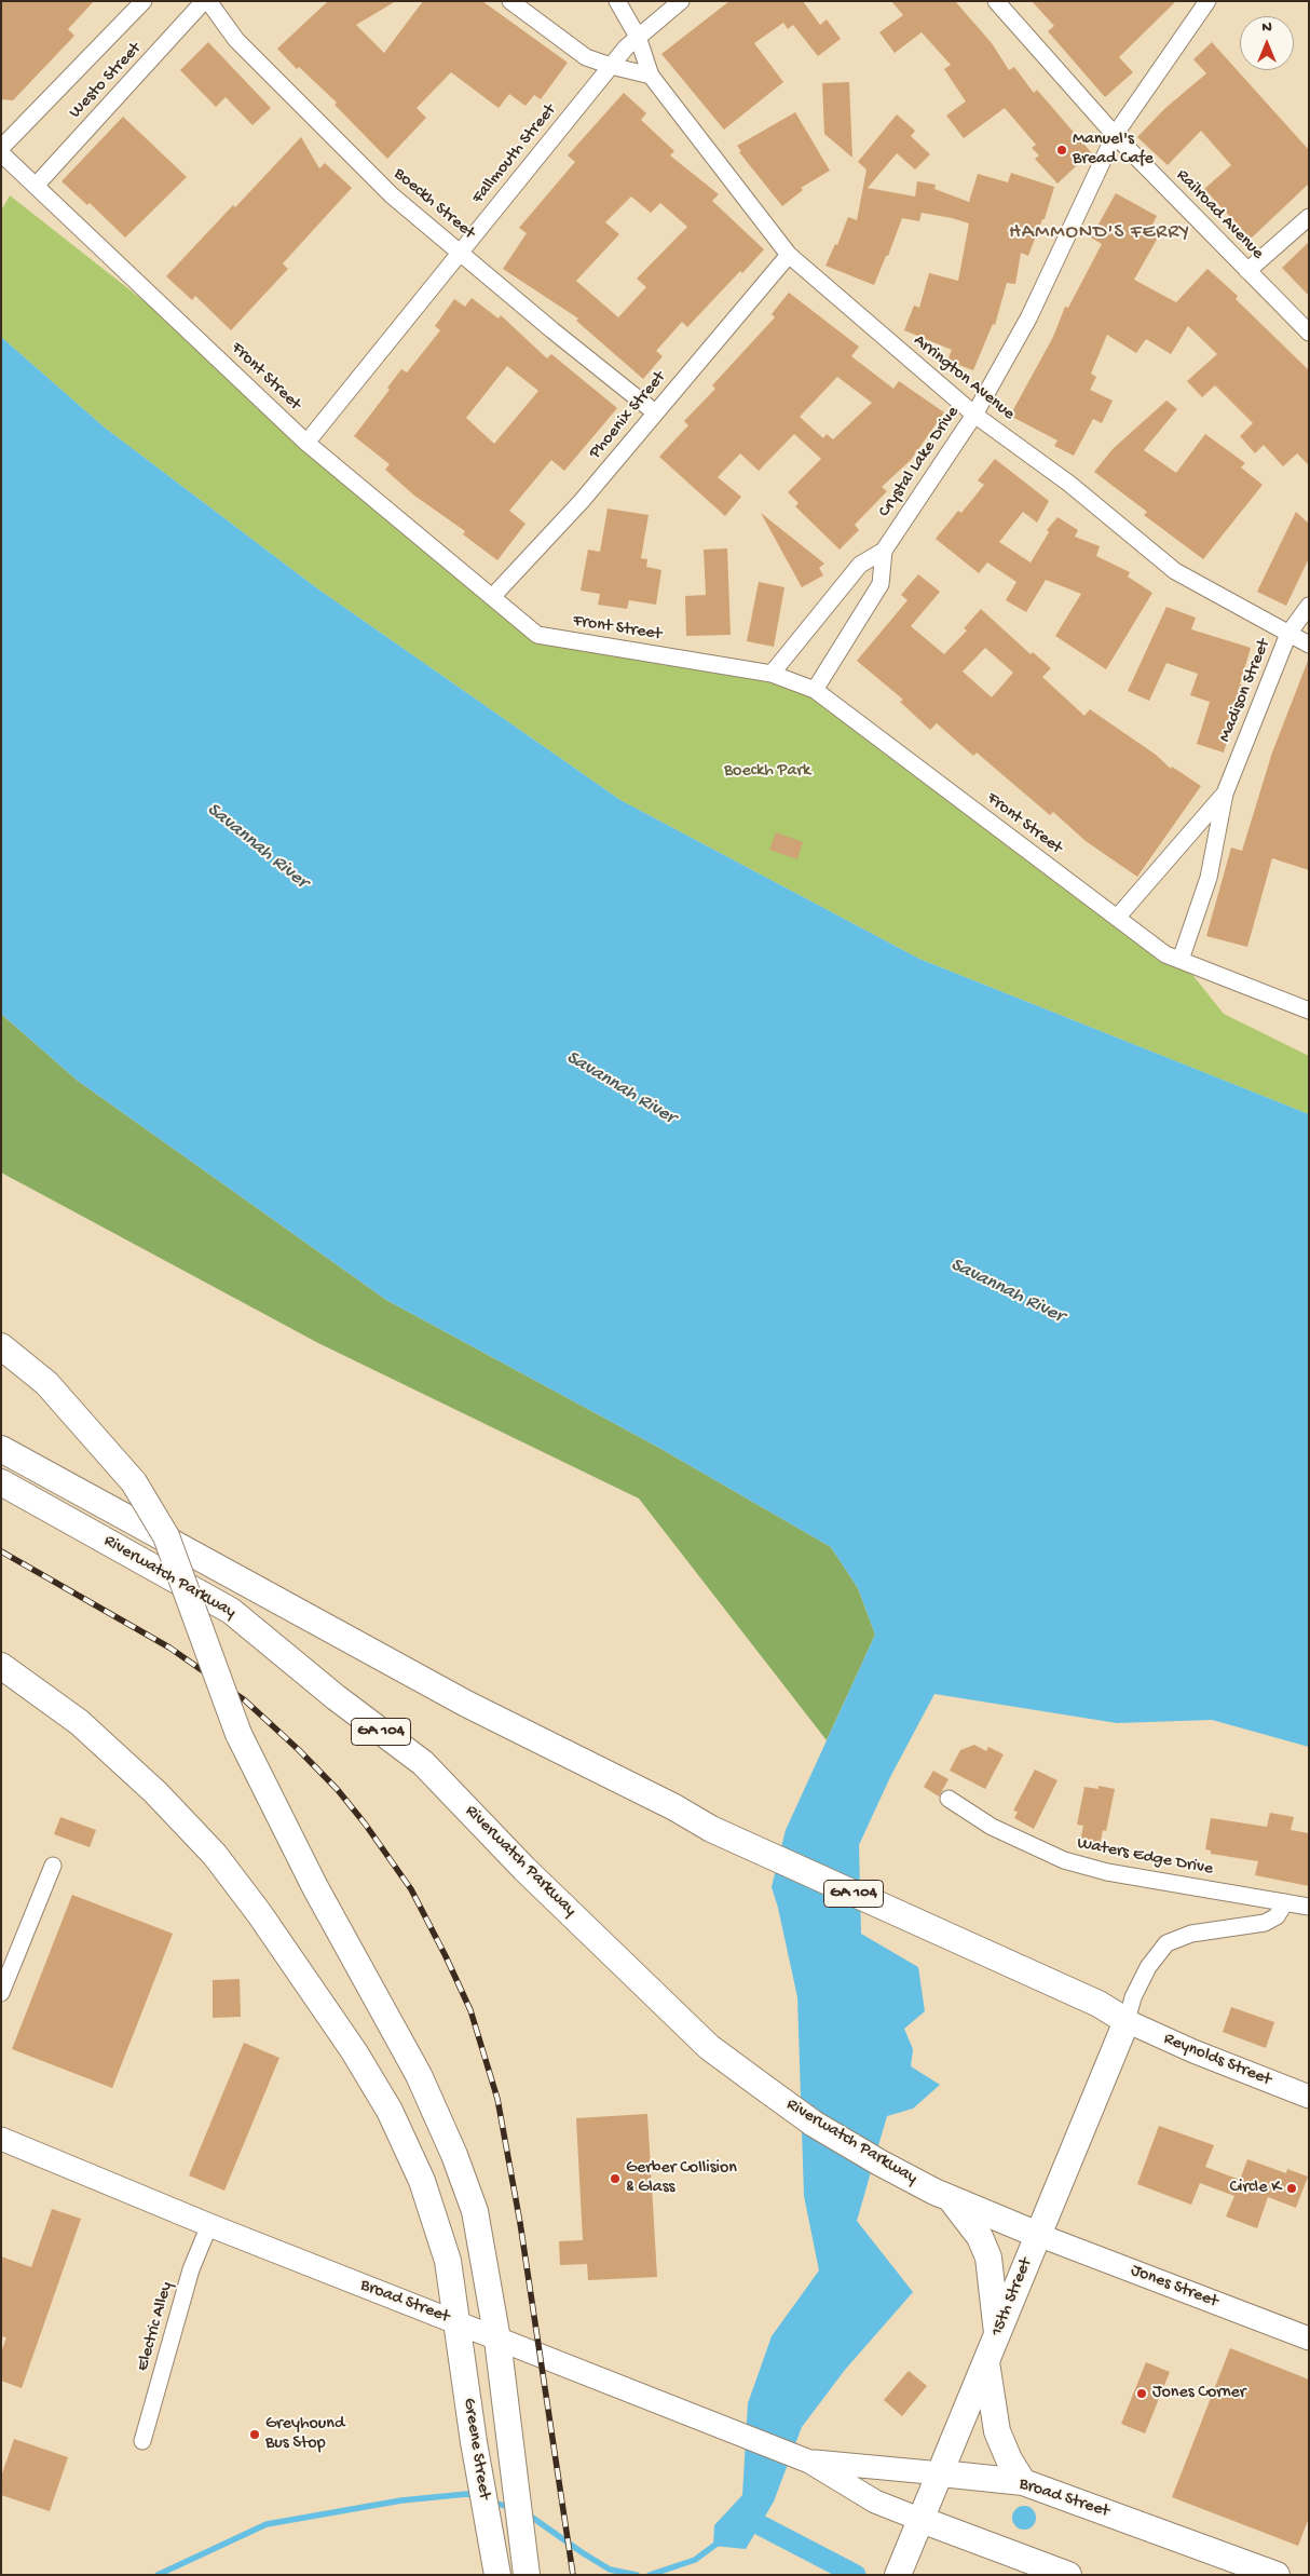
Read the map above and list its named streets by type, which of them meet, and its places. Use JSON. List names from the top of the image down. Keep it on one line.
{"streets":{"main road":["Riverwatch Parkway","GA 104","Reynolds Street","Jones Street","15th Street","Broad Street","Greene Street"],"street":["Westo Street","Fallmouth Street","Boeckh Street","Railroad Avenue","Front Street","Arrington Avenue","Phoenix Street","Crystal Lake Drive","Madison Street","Waters Edge Drive","Electric Alley"]},"crossings":[["Westo Street","Boeckh Street"],["Westo Street","Front Street"],["Fallmouth Street","Boeckh Street"],["Fallmouth Street","Front Street"],["Fallmouth Street","Arrington Avenue"],["Boeckh Street","Phoenix Street"],["Railroad Avenue","Crystal Lake Drive"],["Front Street","Phoenix Street"],["Front Street","Crystal Lake Drive"],["Front Street","Madison Street"],["Arrington Avenue","Phoenix Street"],["Arrington Avenue","Crystal Lake Drive"],["Arrington Avenue","Madison Street"],["Riverwatch Parkway","Reynolds Street"],["Riverwatch Parkway","Jones Street"],["Riverwatch Parkway","15th Street"],["Reynolds Street","15th Street"],["Jones Street","15th Street"],["15th Street","Broad Street"],["Broad Street","Electric Alley"],["Broad Street","Greene Street"]],"districts":["HAMMOND'S FERRY"],"water":["Savannah River"],"parks":["Boeckh Park"],"places":["Manuel's Bread Cafe","Gerber Collision & Glass","Circle K","Jones Corner","Greyhound Bus Stop"],"north":"top"}
